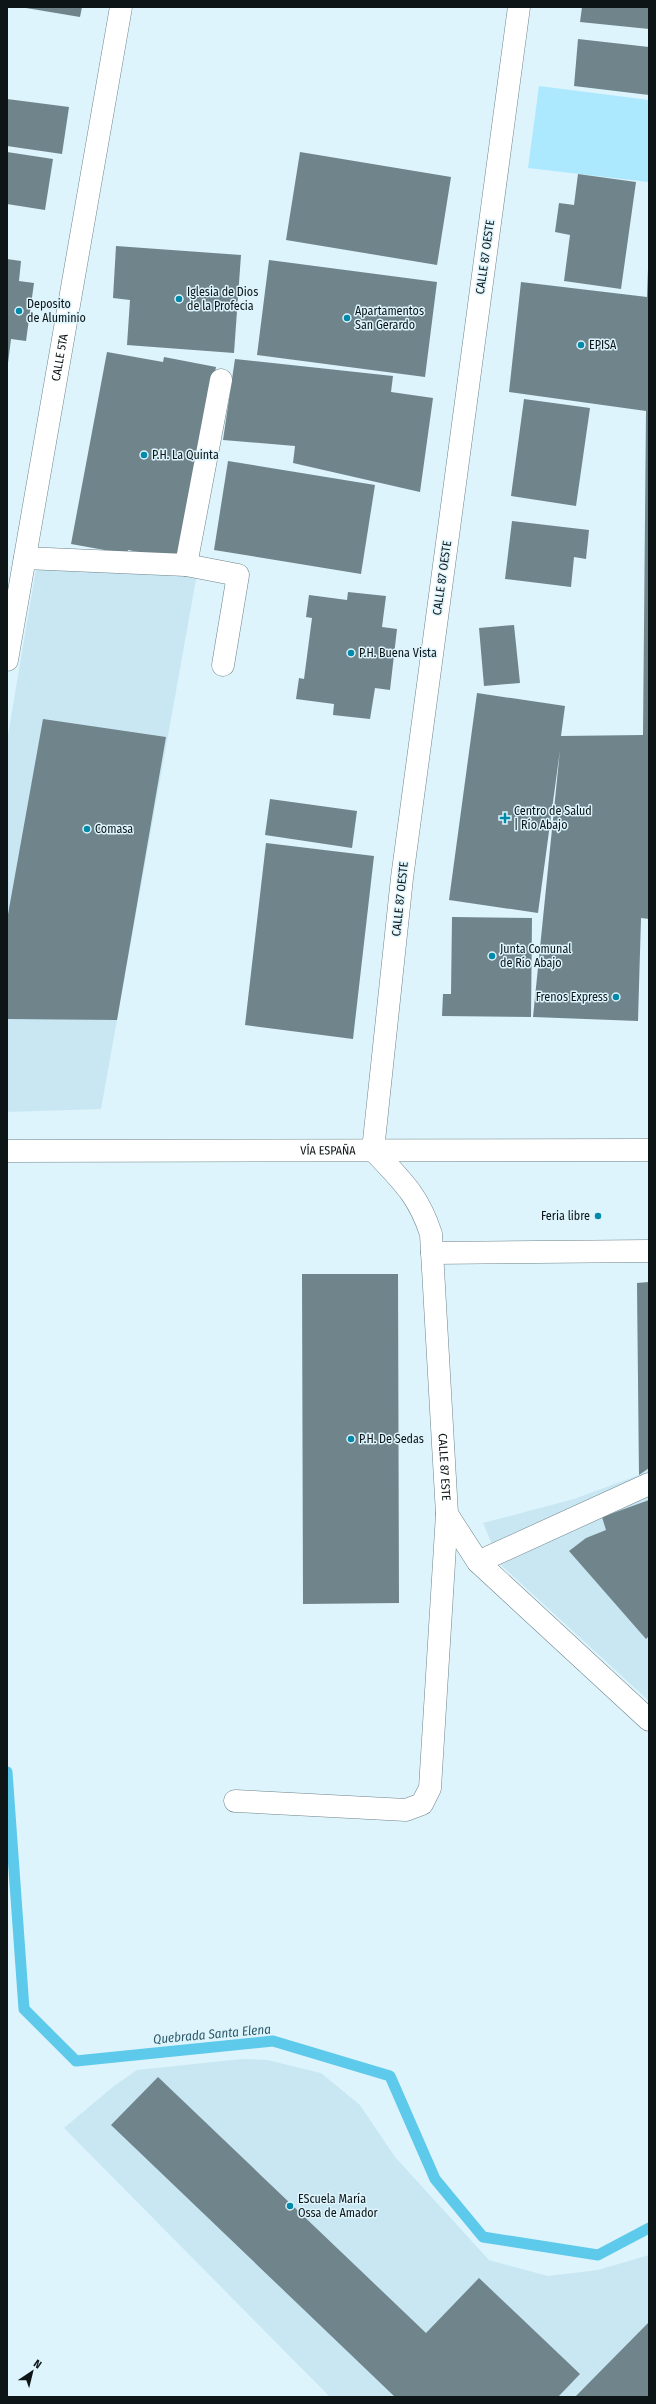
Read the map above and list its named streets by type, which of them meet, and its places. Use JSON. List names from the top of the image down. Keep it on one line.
{"streets":{"street":["CALLE 87 OESTE","CALLE 5TA","VÍA ESPAÑA","CALLE 87 ESTE"]},"crossings":[["CALLE 87 OESTE","VÍA ESPAÑA"],["CALLE 87 OESTE","CALLE 87 ESTE"],["VÍA ESPAÑA","CALLE 87 ESTE"]],"water":["Quebrada Santa Elena"],"places":{"other":["Iglesia de Dios de la Profecia","Deposito de Aluminio","Apartamentos San Gerardo","EPISA","P.H. La Quinta","P.H. Buena Vista","Comasa","Junta Comunal de Río Abajo","Frenos Express","Feria libre","P.H. De Sedas","EScuela María Ossa de Amador"],"health":["Centro de Salud | Río Abajo"]},"north":"top right"}
